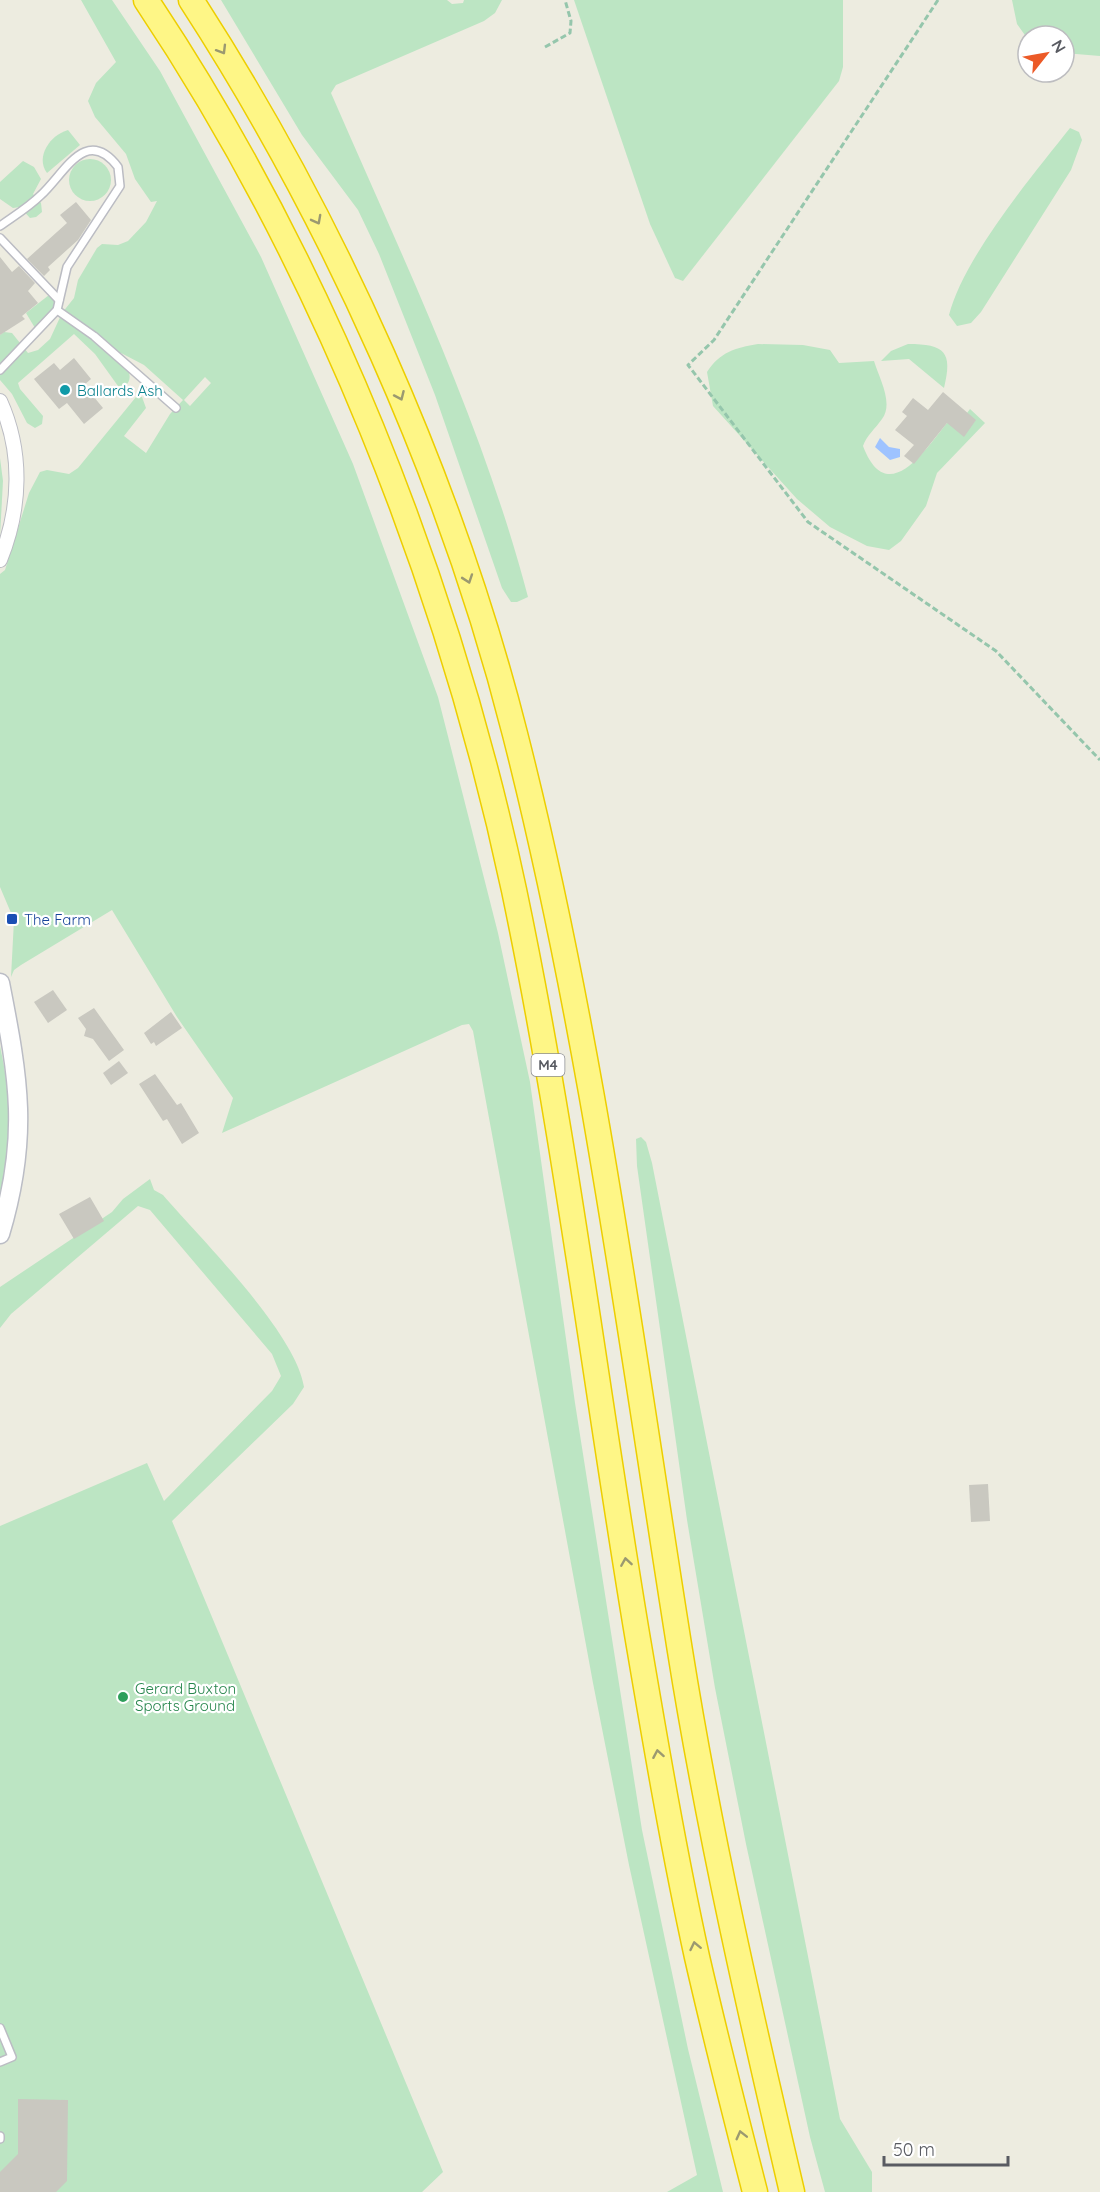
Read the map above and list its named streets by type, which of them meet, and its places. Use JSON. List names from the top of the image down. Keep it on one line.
{"streets":{"highway":["M4"]},"places":{"other":["Ballards Ash","Gerard Buxton Sports Ground"],"transit":["The Farm"]},"scale_bar":"50 m","north":"top right"}
